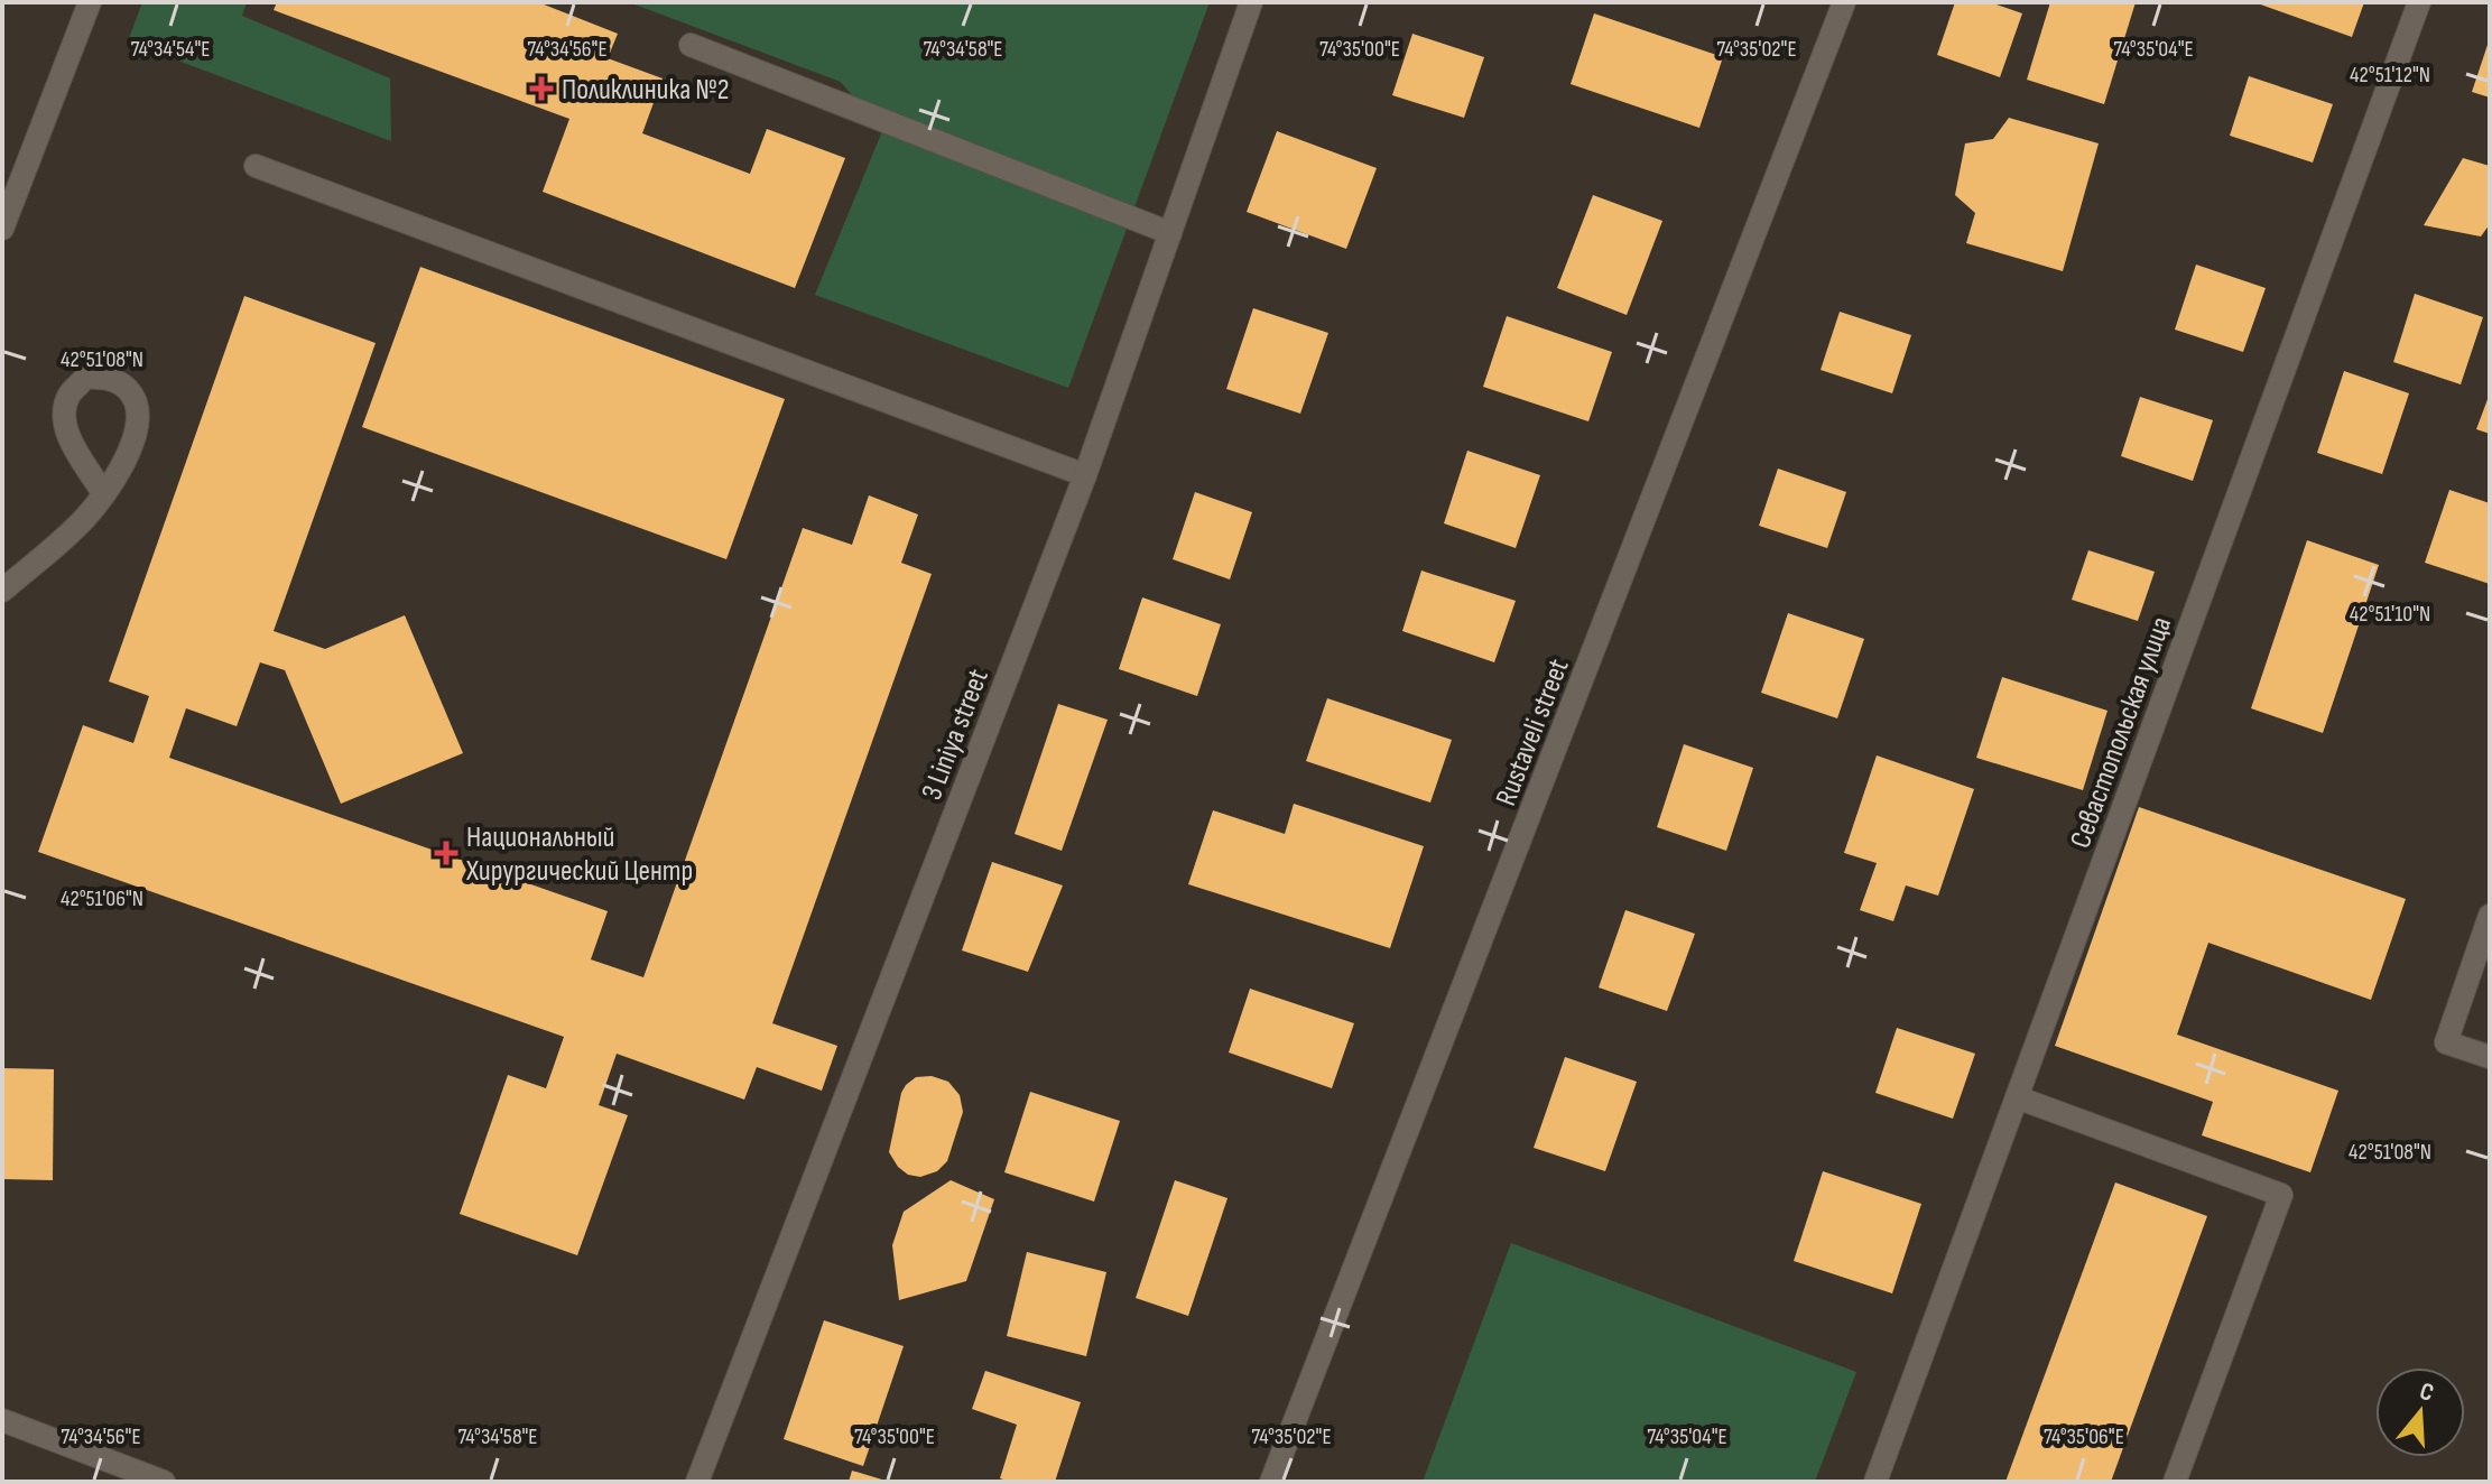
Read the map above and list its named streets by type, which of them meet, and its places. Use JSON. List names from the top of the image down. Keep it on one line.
{"streets":{"street":["Rustaveli street","Севастопольская улица","3 Liniya street"]},"places":{"health":["Поликлиника №2","Национальный Хирургический Центр"]},"north":"top","coordinates":["74°34'54\"E","74°34'56\"E","74°34'58\"E","74°35'00\"E","74°35'02\"E","74°35'04\"E","42°51'12\"N","42°51'08\"N","42°51'10\"N","42°51'06\"N","74°35'06\"E"]}
